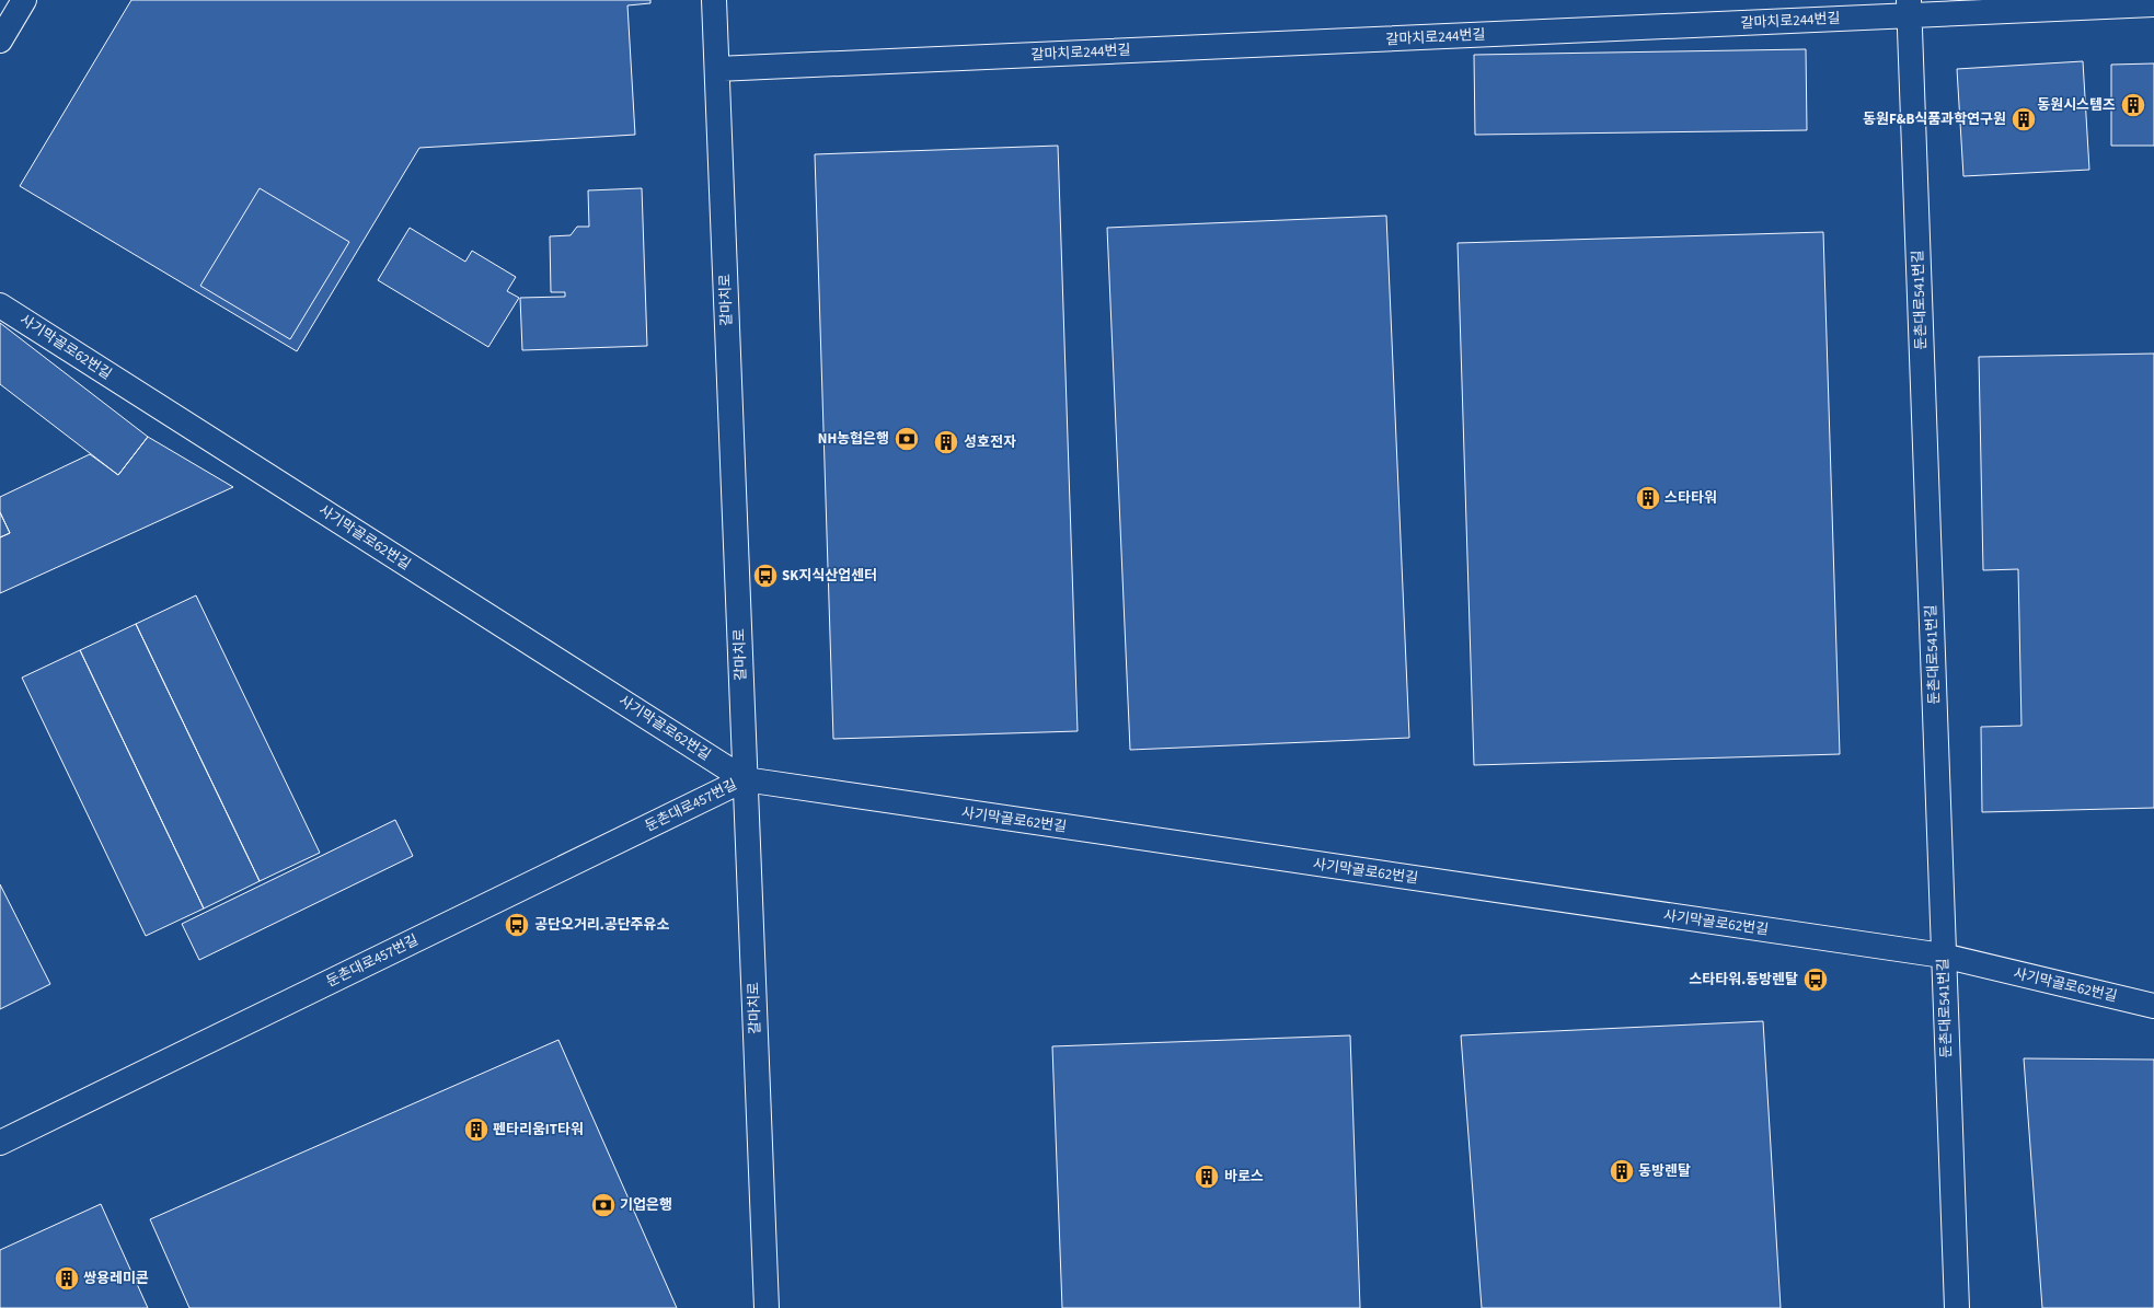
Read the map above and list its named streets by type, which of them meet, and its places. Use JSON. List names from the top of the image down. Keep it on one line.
{"streets":{"street":["갈마치로244번길","갈마치로","둔촌대로541번길","사기막골로62번길","둔촌대로457번길"]},"crossings":[["갈마치로244번길","갈마치로"],["갈마치로244번길","둔촌대로541번길"],["갈마치로","사기막골로62번길"],["갈마치로","둔촌대로457번길"],["둔촌대로541번길","사기막골로62번길"],["사기막골로62번길","둔촌대로457번길"]],"places":{"building":["동원시스템즈","동원F&B식품과학연구원","성호전자","스타타워","펜타리움IT타워","동방렌탈","바로스","쌍용레미콘"],"bank":["NH농협은행","기업은행"],"bus stop":["SK지식산업센터","공단오거리.공단주유소","스타타워.동방렌탈"]}}
